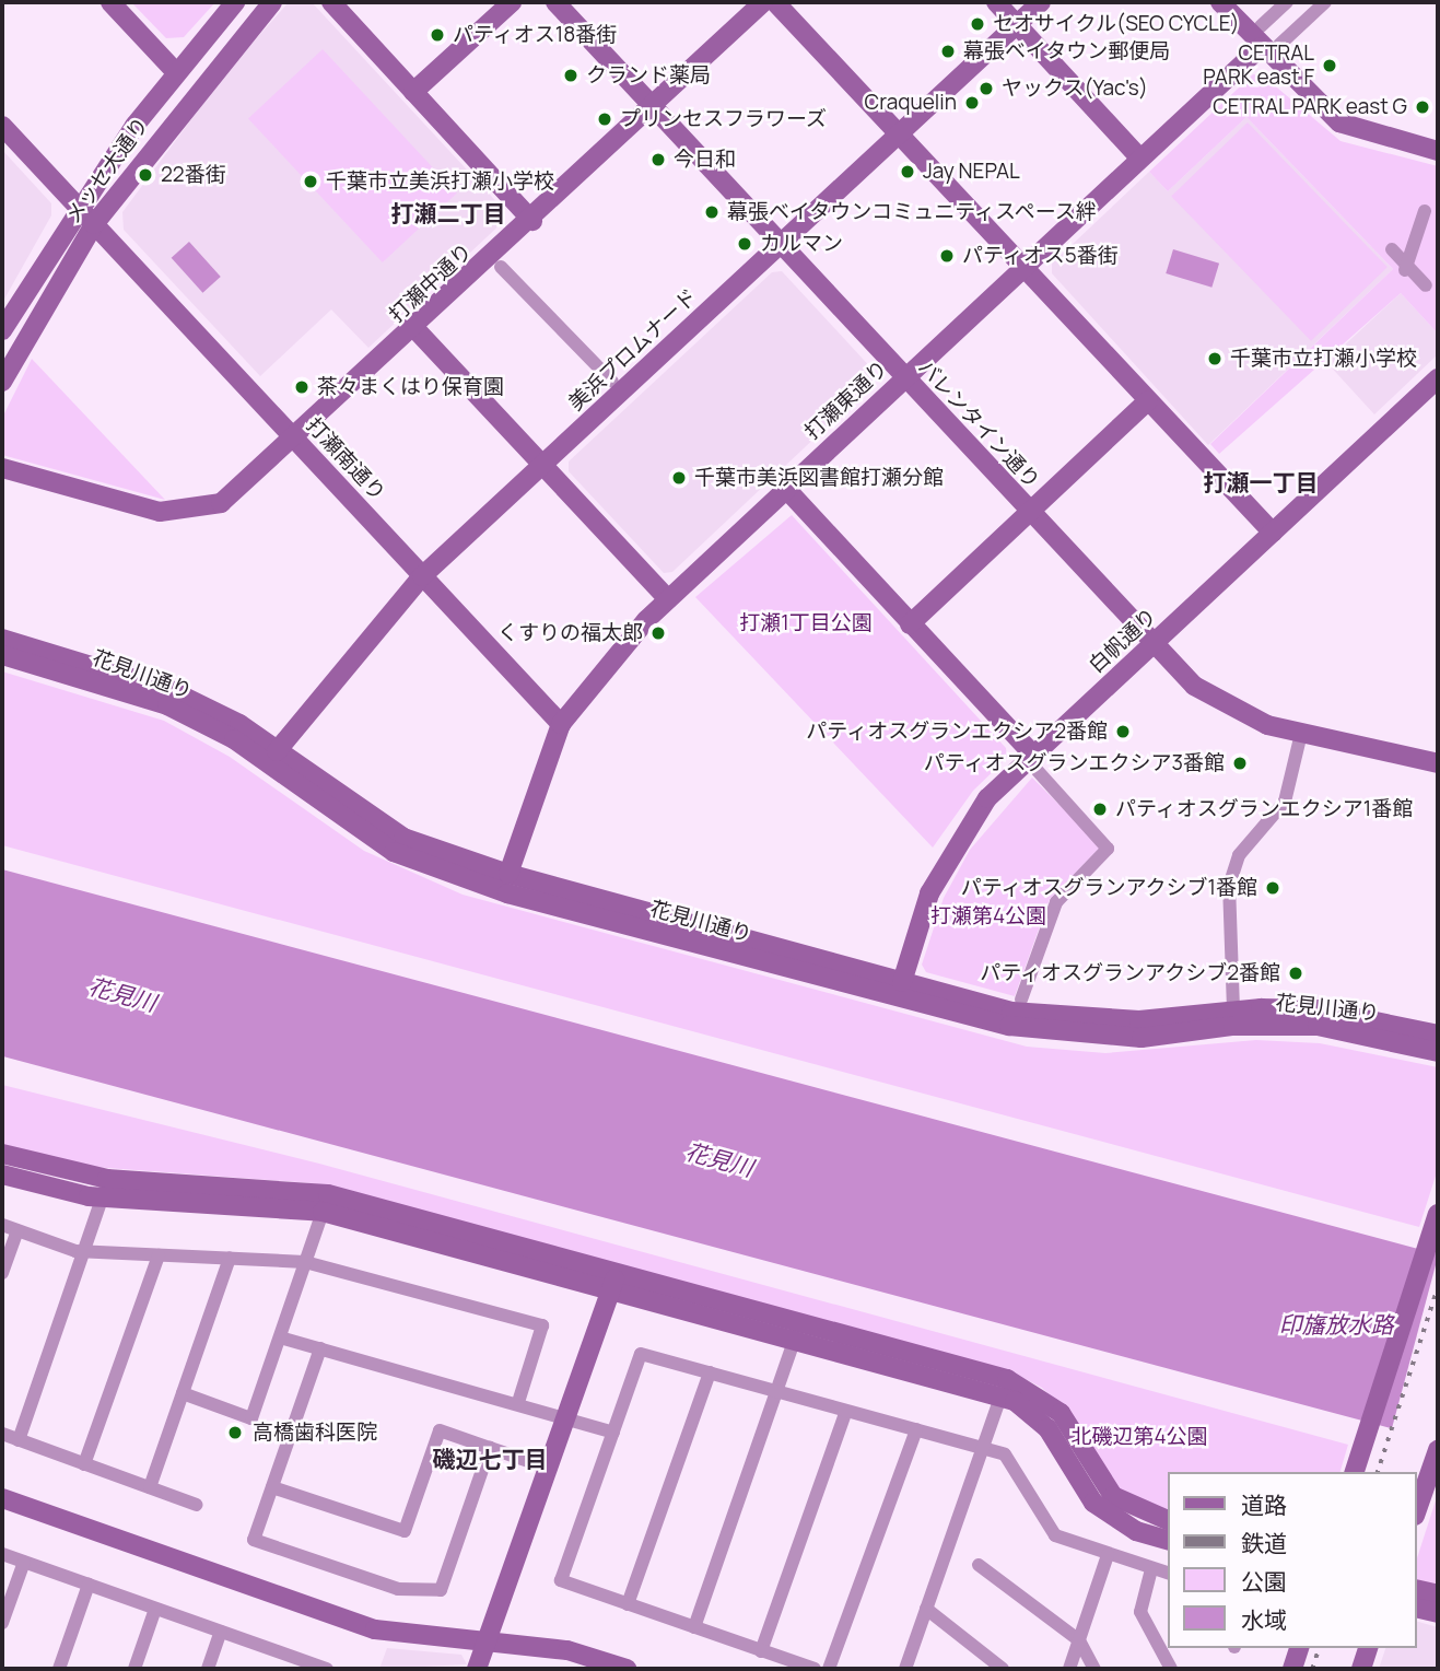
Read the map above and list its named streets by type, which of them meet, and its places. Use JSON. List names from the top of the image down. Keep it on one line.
{"streets":{"street":["メッセ大通り","打瀬中通り","美浜プロムナード","打瀬東通り","バレンタイン通り","打瀬南通り","白帆通り","花見川通り"]},"crossings":[["メッセ大通り","打瀬南通り"],["打瀬中通り","バレンタイン通り"],["打瀬中通り","打瀬南通り"],["美浜プロムナード","バレンタイン通り"],["美浜プロムナード","打瀬南通り"],["美浜プロムナード","花見川通り"],["打瀬東通り","バレンタイン通り"],["打瀬東通り","打瀬南通り"],["打瀬東通り","花見川通り"],["バレンタイン通り","白帆通り"],["白帆通り","花見川通り"]],"districts":["打瀬二丁目","打瀬一丁目","磯辺七丁目"],"water":["花見川","印旛放水路"],"parks":["打瀬1丁目公園","打瀬第4公園","北磯辺第4公園"],"places":["セオサイクル(SEO CYCLE)","パティオス18番街","幕張ベイタウン郵便局","CETRAL PARK east F","クランド薬局","ヤックス(Yac's)","Craquelin","CETRAL PARK east G","プリンセスフラワーズ","今日和","Jay NEPAL","22番街","千葉市立美浜打瀬小学校","幕張ベイタウンコミュニティスペース絆","カルマン","パティオス5番街","千葉市立打瀬小学校","茶々まくはり保育園","千葉市美浜図書館打瀬分館","くすりの福太郎","パティオスグランエクシア2番館","パティオスグランエクシア3番館","パティオスグランエクシア1番館","パティオスグランアクシブ1番館","パティオスグランアクシブ2番館","高橋歯科医院"],"legend":["道路","鉄道","公園","水域"]}
